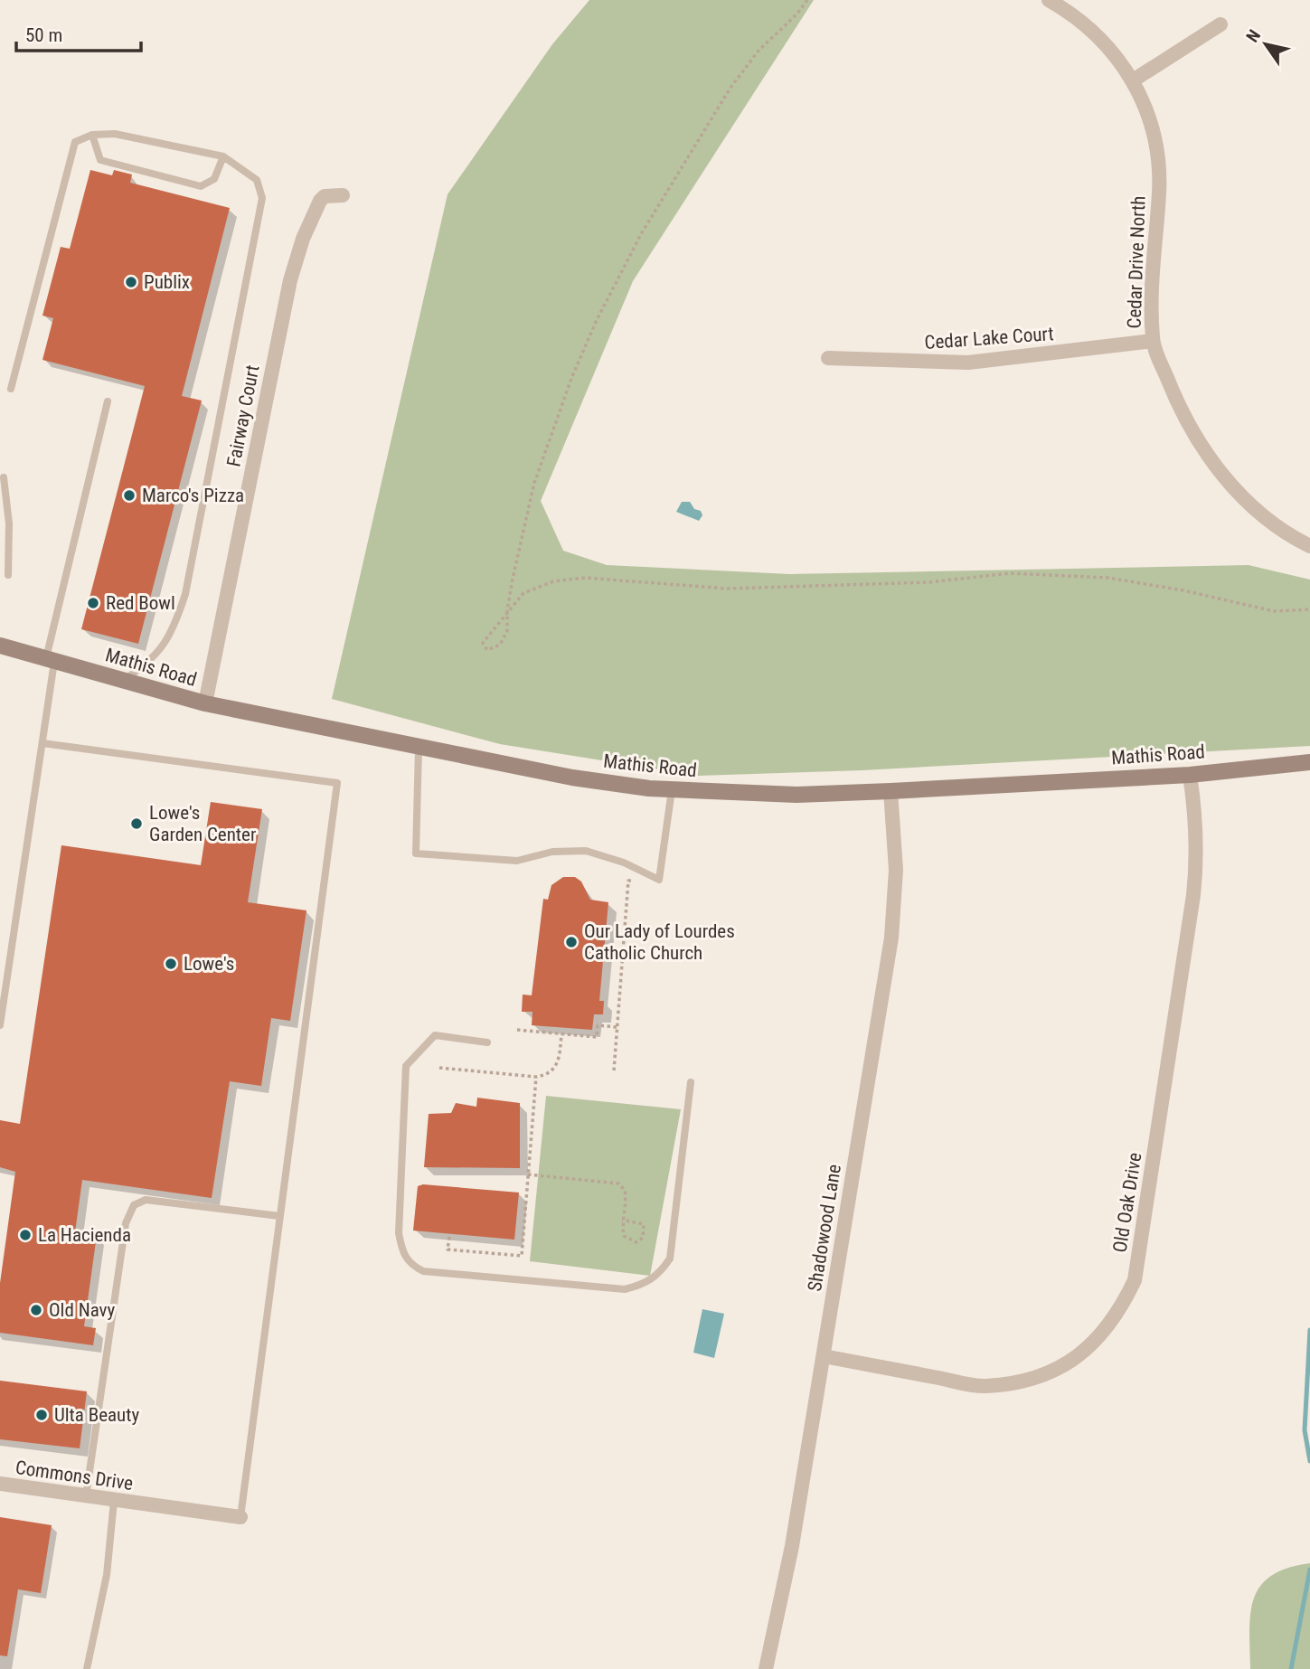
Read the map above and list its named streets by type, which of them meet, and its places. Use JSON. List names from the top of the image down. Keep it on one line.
{"streets":{"street":["Cedar Drive North","Cedar Lake Court","Fairway Court","Mathis Road","Old Oak Drive","Shadowood Lane","Commons Drive"]},"crossings":[["Cedar Drive North","Cedar Lake Court"],["Fairway Court","Mathis Road"],["Mathis Road","Old Oak Drive"],["Mathis Road","Shadowood Lane"],["Old Oak Drive","Shadowood Lane"]],"places":["Publix","Marco's Pizza","Red Bowl","Lowe's Garden Center","Our Lady of Lourdes Catholic Church","Lowe's","La Hacienda","Old Navy","Ulta Beauty"],"scale_bar":"50 m","north":"top left"}
